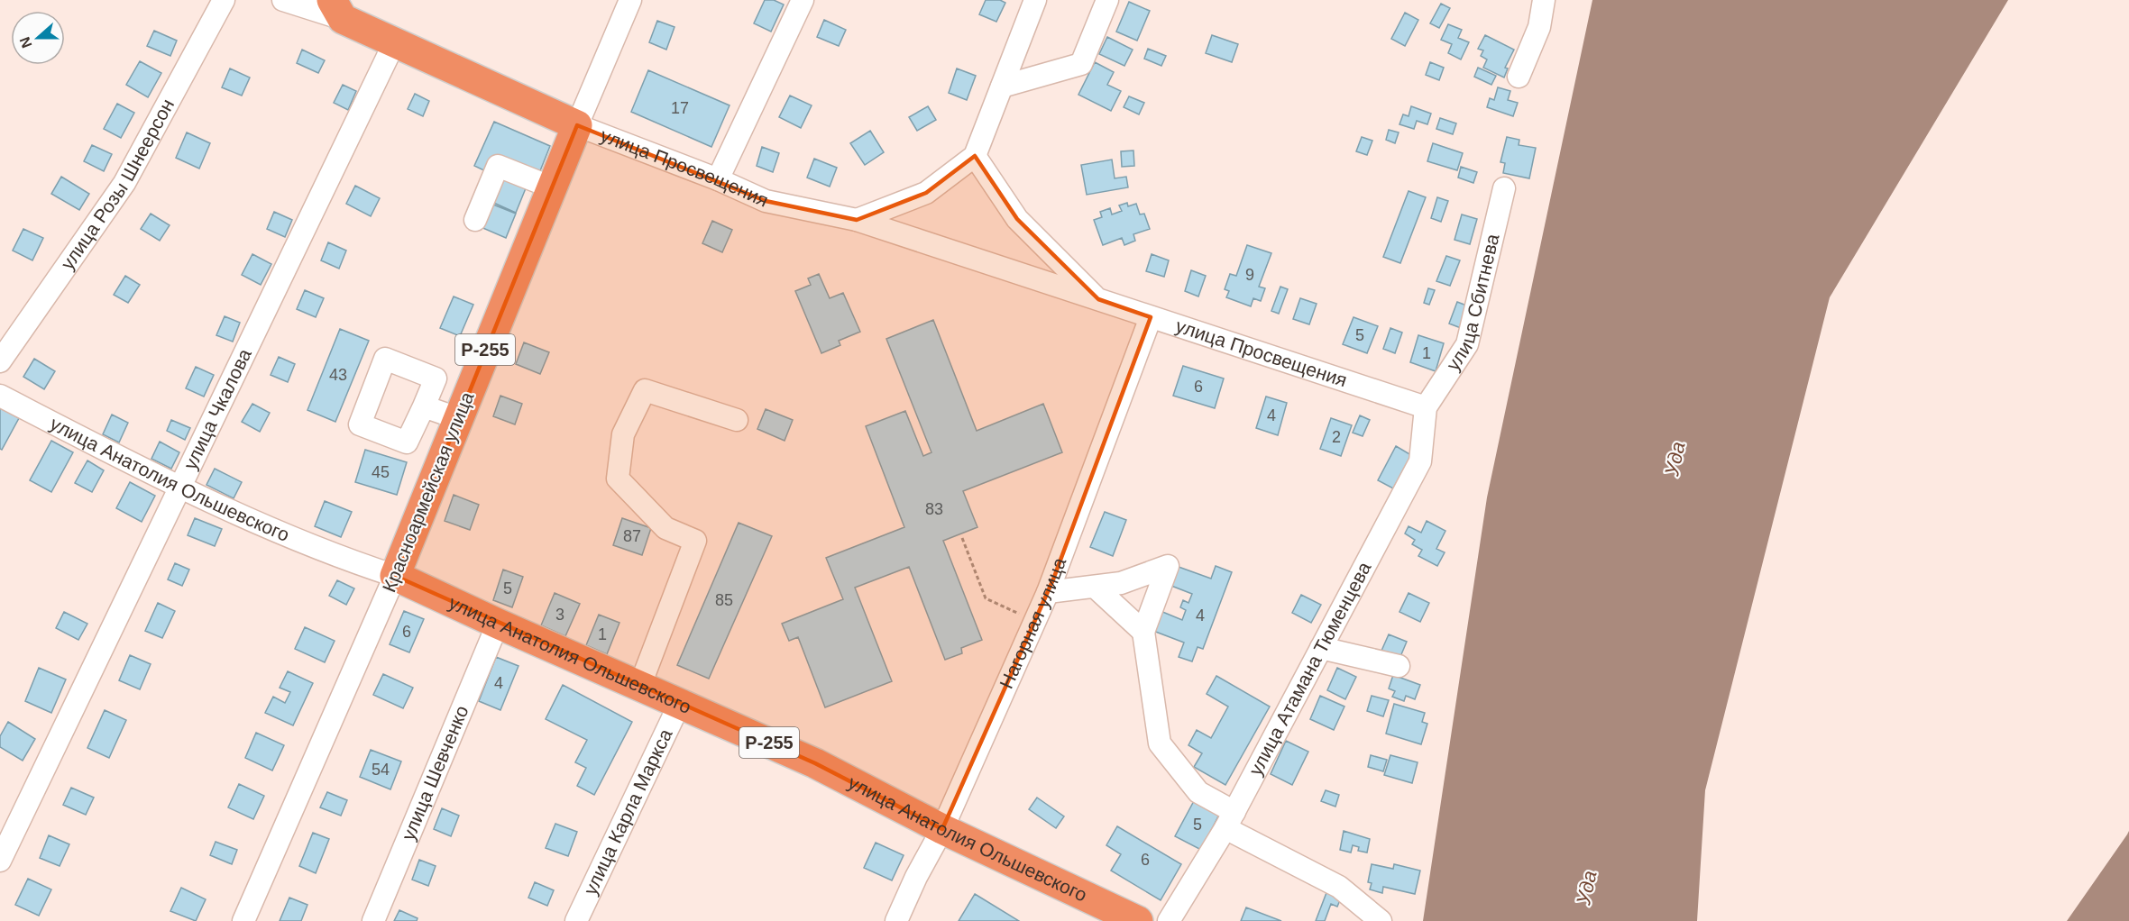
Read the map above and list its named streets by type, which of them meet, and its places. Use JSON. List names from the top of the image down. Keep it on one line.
{"streets":{"highway":["улица Просвещения","Р-255","улица Анатолия Ольшевского","Красноармейская улица"],"street":["улица Розы Шнеерсон","улица Сбитнева","улица Чкалова","Нагорная улица","улица Атамана Тюменцева","улица Шевченко","улица Карла Маркса"]},"crossings":[["улица Просвещения","улица Сбитнева"],["улица Просвещения","улица Чкалова"],["улица Просвещения","Красноармейская улица"],["улица Просвещения","Нагорная улица"],["улица Просвещения","улица Атамана Тюменцева"],["улица Сбитнева","улица Атамана Тюменцева"],["улица Чкалова","улица Анатолия Ольшевского"],["улица Анатолия Ольшевского","Красноармейская улица"],["улица Анатолия Ольшевского","Нагорная улица"],["улица Анатолия Ольшевского","улица Шевченко"],["улица Анатолия Ольшевского","улица Карла Маркса"]],"water":["Уда"],"house_numbers":["17","9","5","1","43","6","4","2","45","83","87","5","85","3","4","6","1","4","54","5","6"],"north":"left"}
